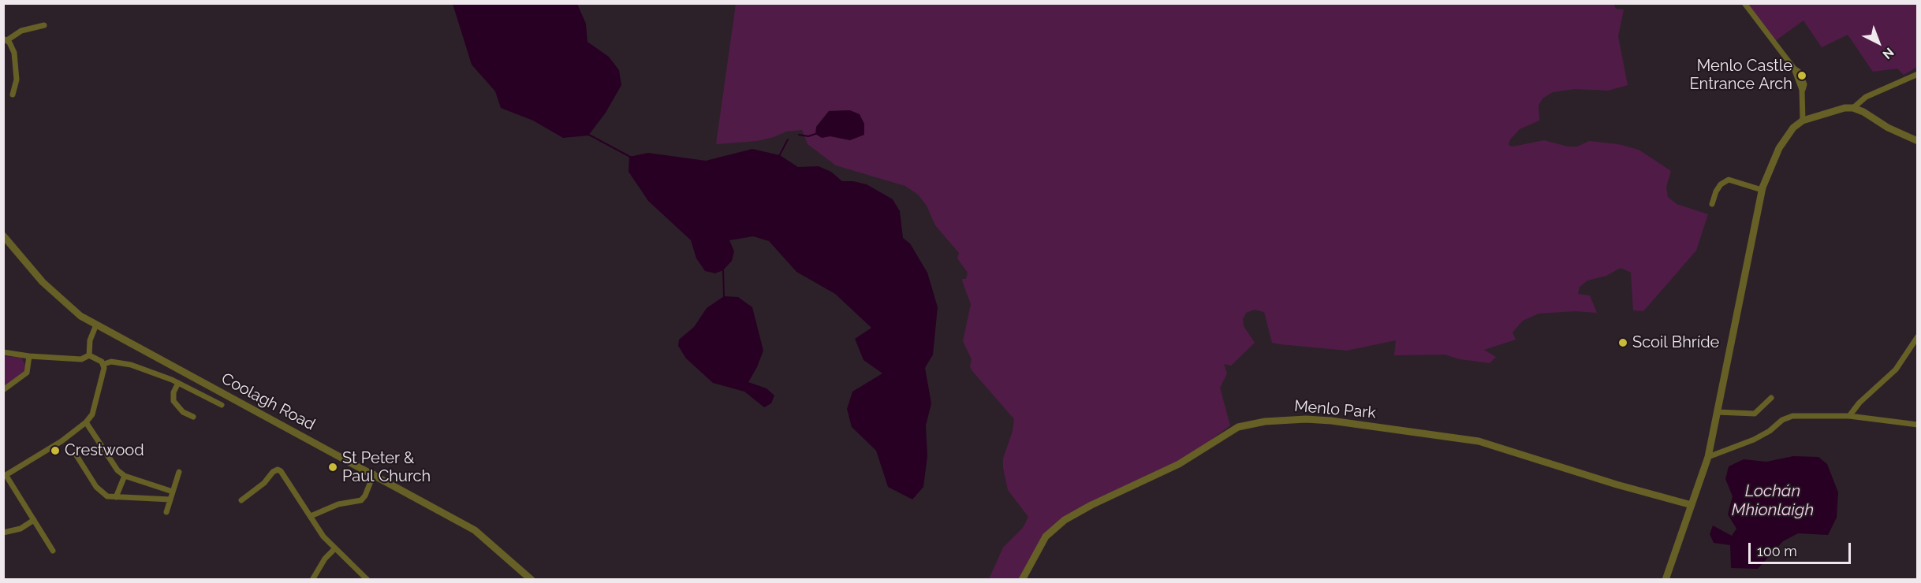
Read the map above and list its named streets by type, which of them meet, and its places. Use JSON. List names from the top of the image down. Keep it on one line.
{"streets":{"street":["Coolagh Road","Menlo Park"]},"water":["Lochán Mhionlaigh"],"places":["Menlo Castle Entrance Arch","Scoil Bhríde","Crestwood","St Peter & Paul Church"],"scale_bar":"100 m","north":"bottom right"}
